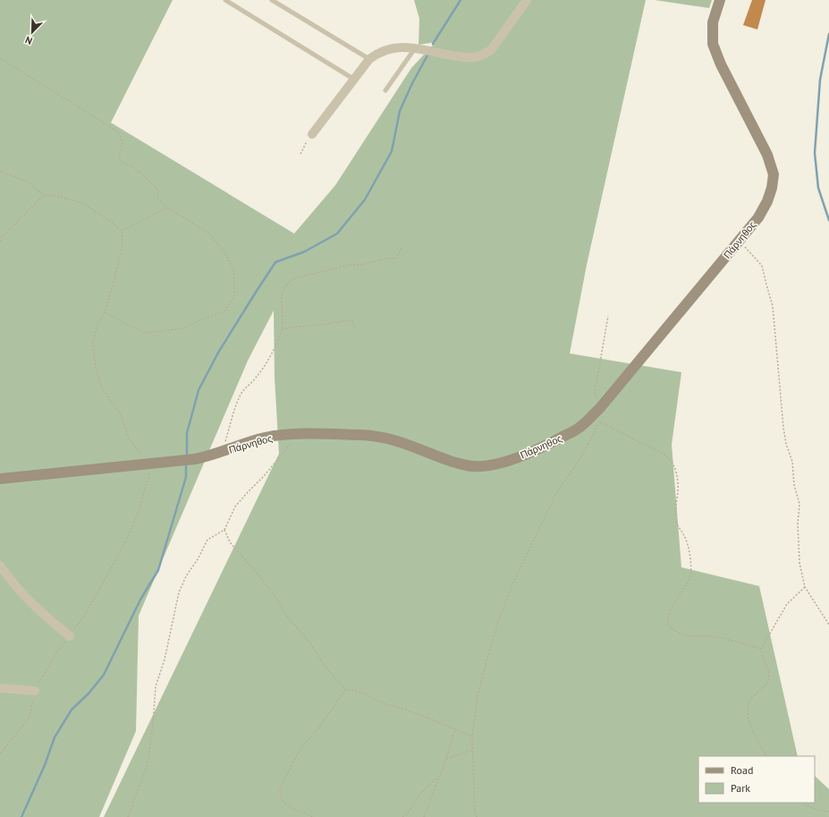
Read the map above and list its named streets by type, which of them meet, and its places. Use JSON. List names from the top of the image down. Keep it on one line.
{"streets":{"main road":["Πάρνηθος"]},"legend":["Road","Park"],"north":"bottom left"}
